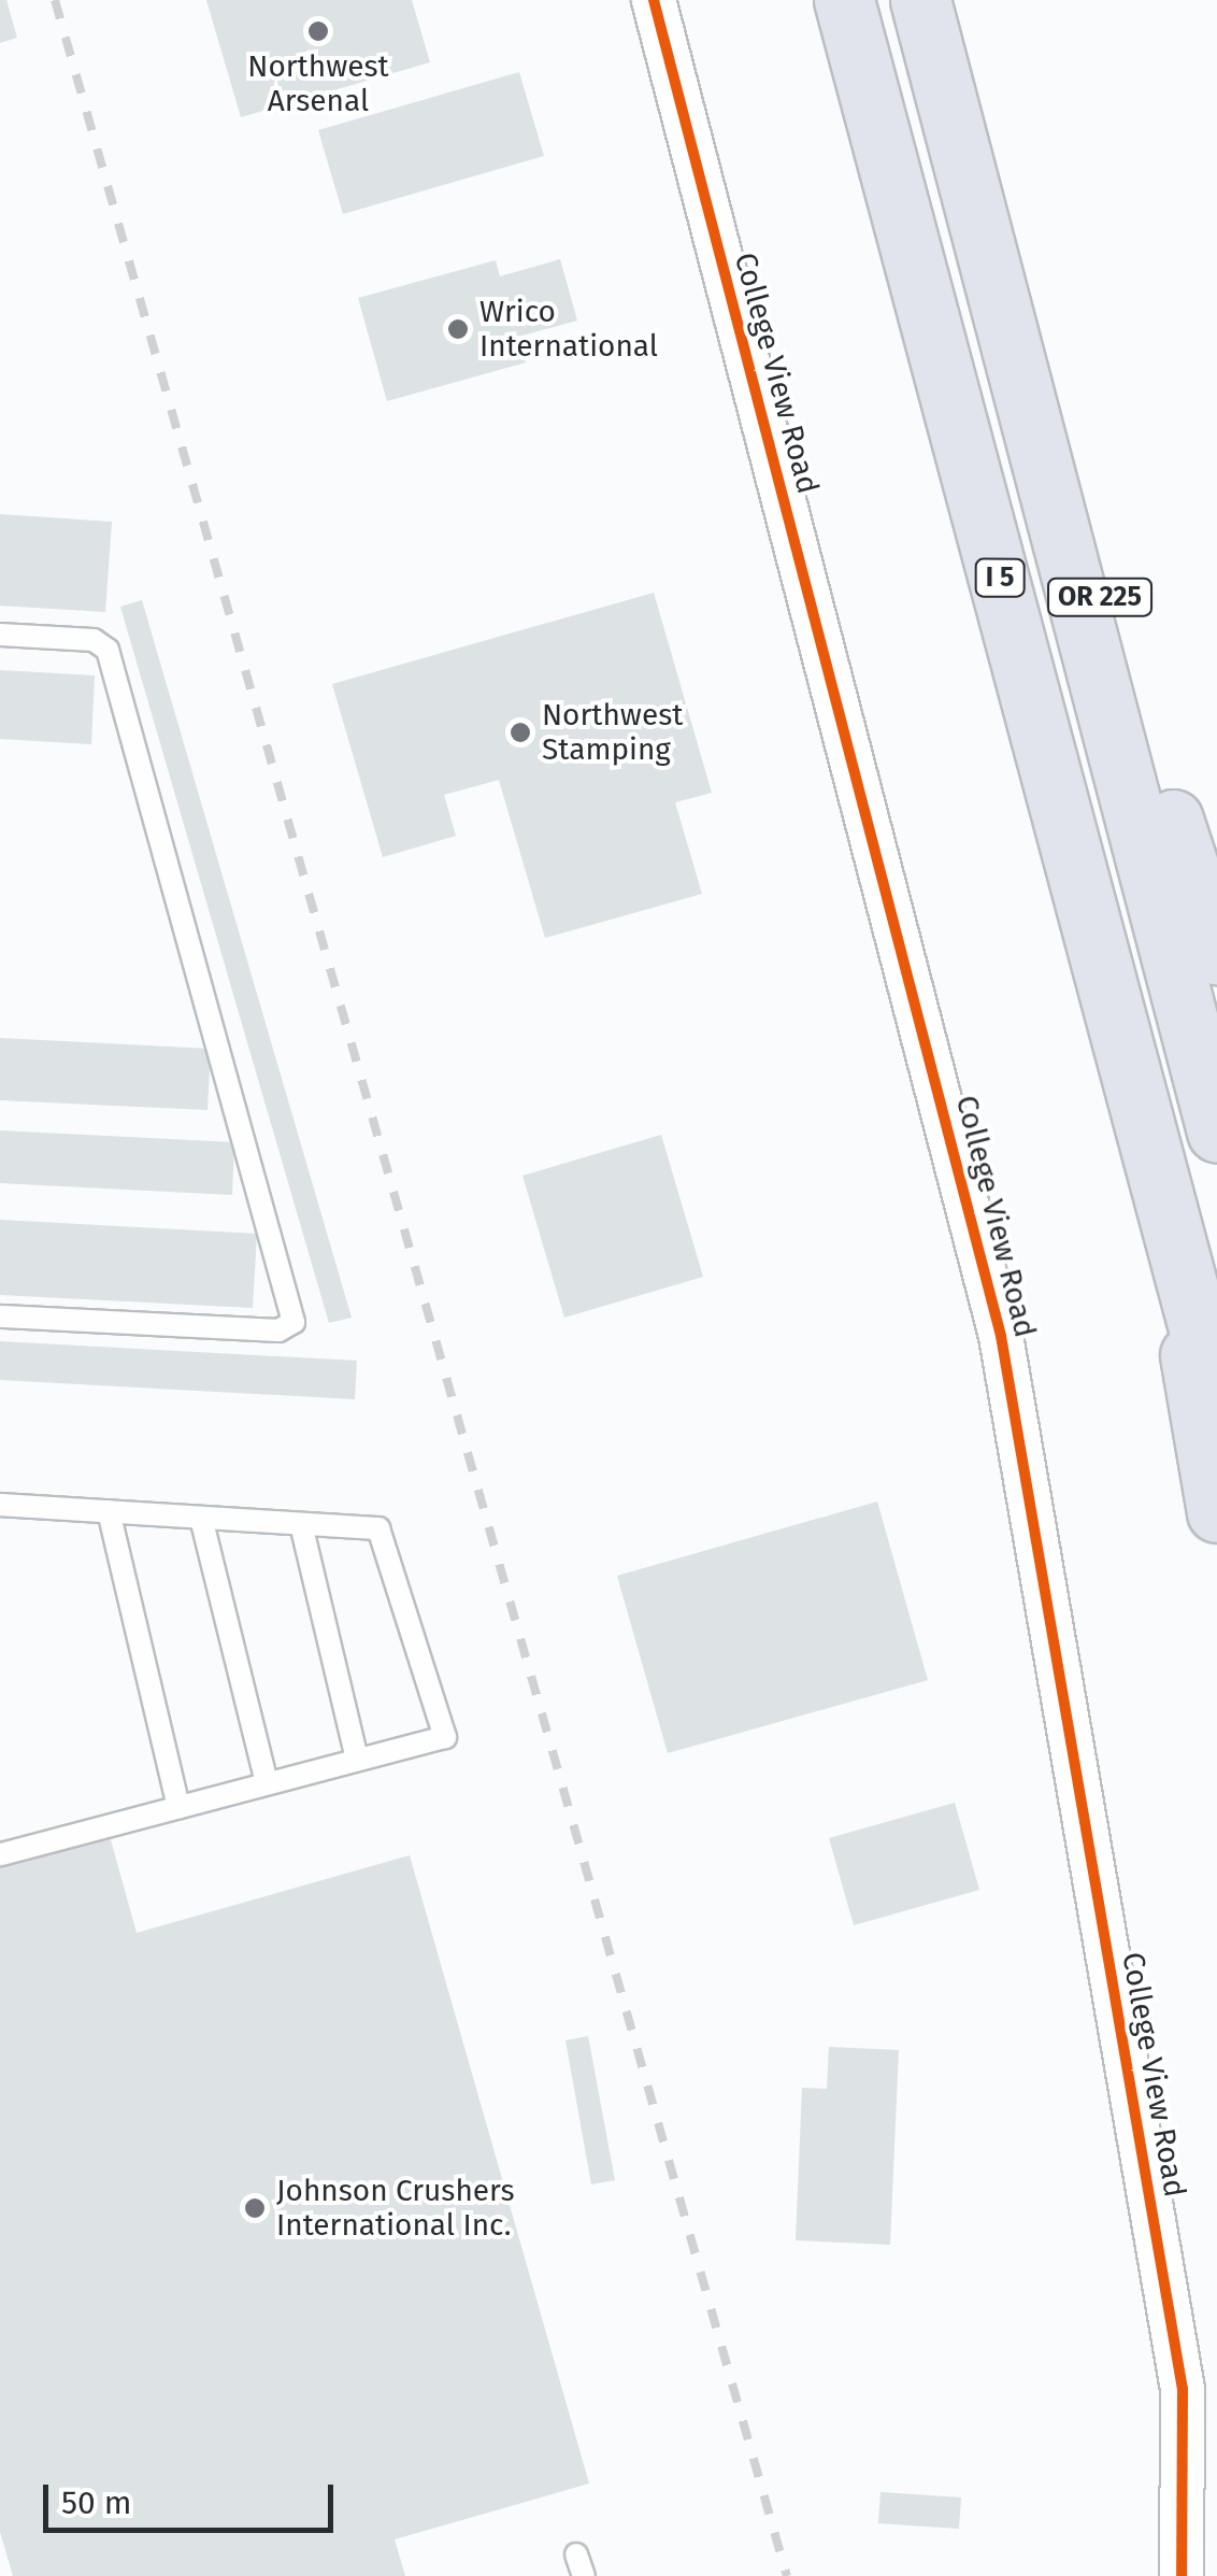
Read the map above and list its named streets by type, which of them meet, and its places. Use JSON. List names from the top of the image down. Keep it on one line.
{"streets":{"highway":["I 5","OR 225"],"street":["College View Road"]},"crossings":[["I 5","OR 225"]],"places":["Northwest Arsenal","Wrico International","Northwest Stamping","Johnson Crushers International Inc."],"scale_bar":"50 m"}
